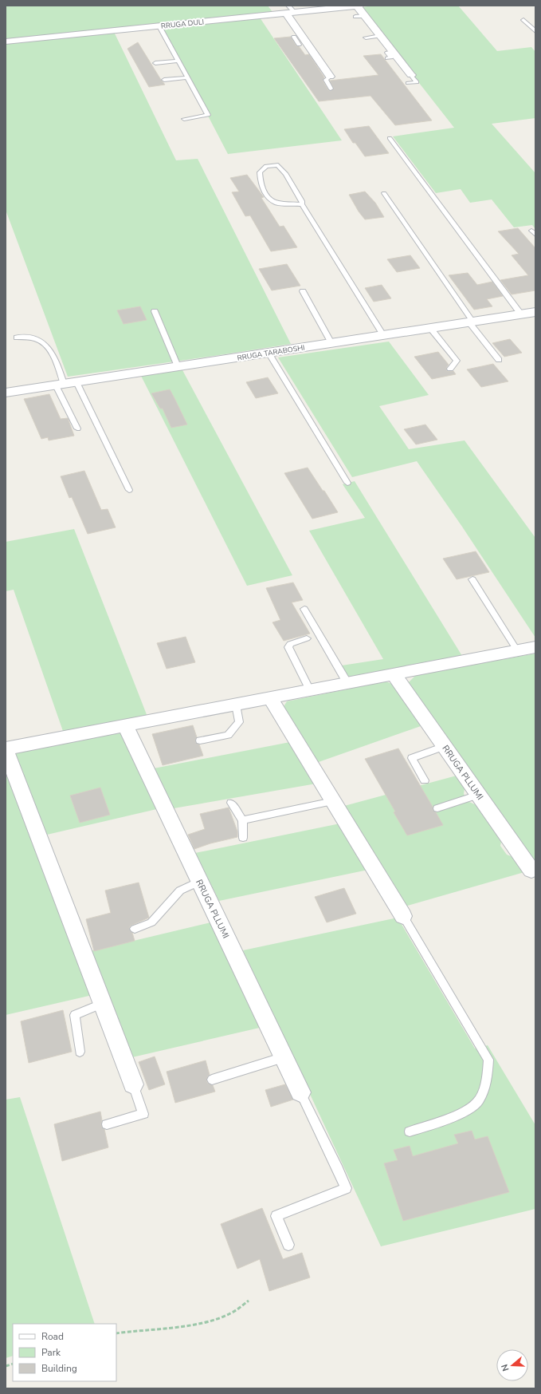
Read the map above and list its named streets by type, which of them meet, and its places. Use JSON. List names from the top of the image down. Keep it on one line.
{"streets":{"street":["RRUGA DULI","RRUGA TARABOSHI","RRUGA PLLUMI"]},"legend":["Road","Park","Building"],"north":"left"}
